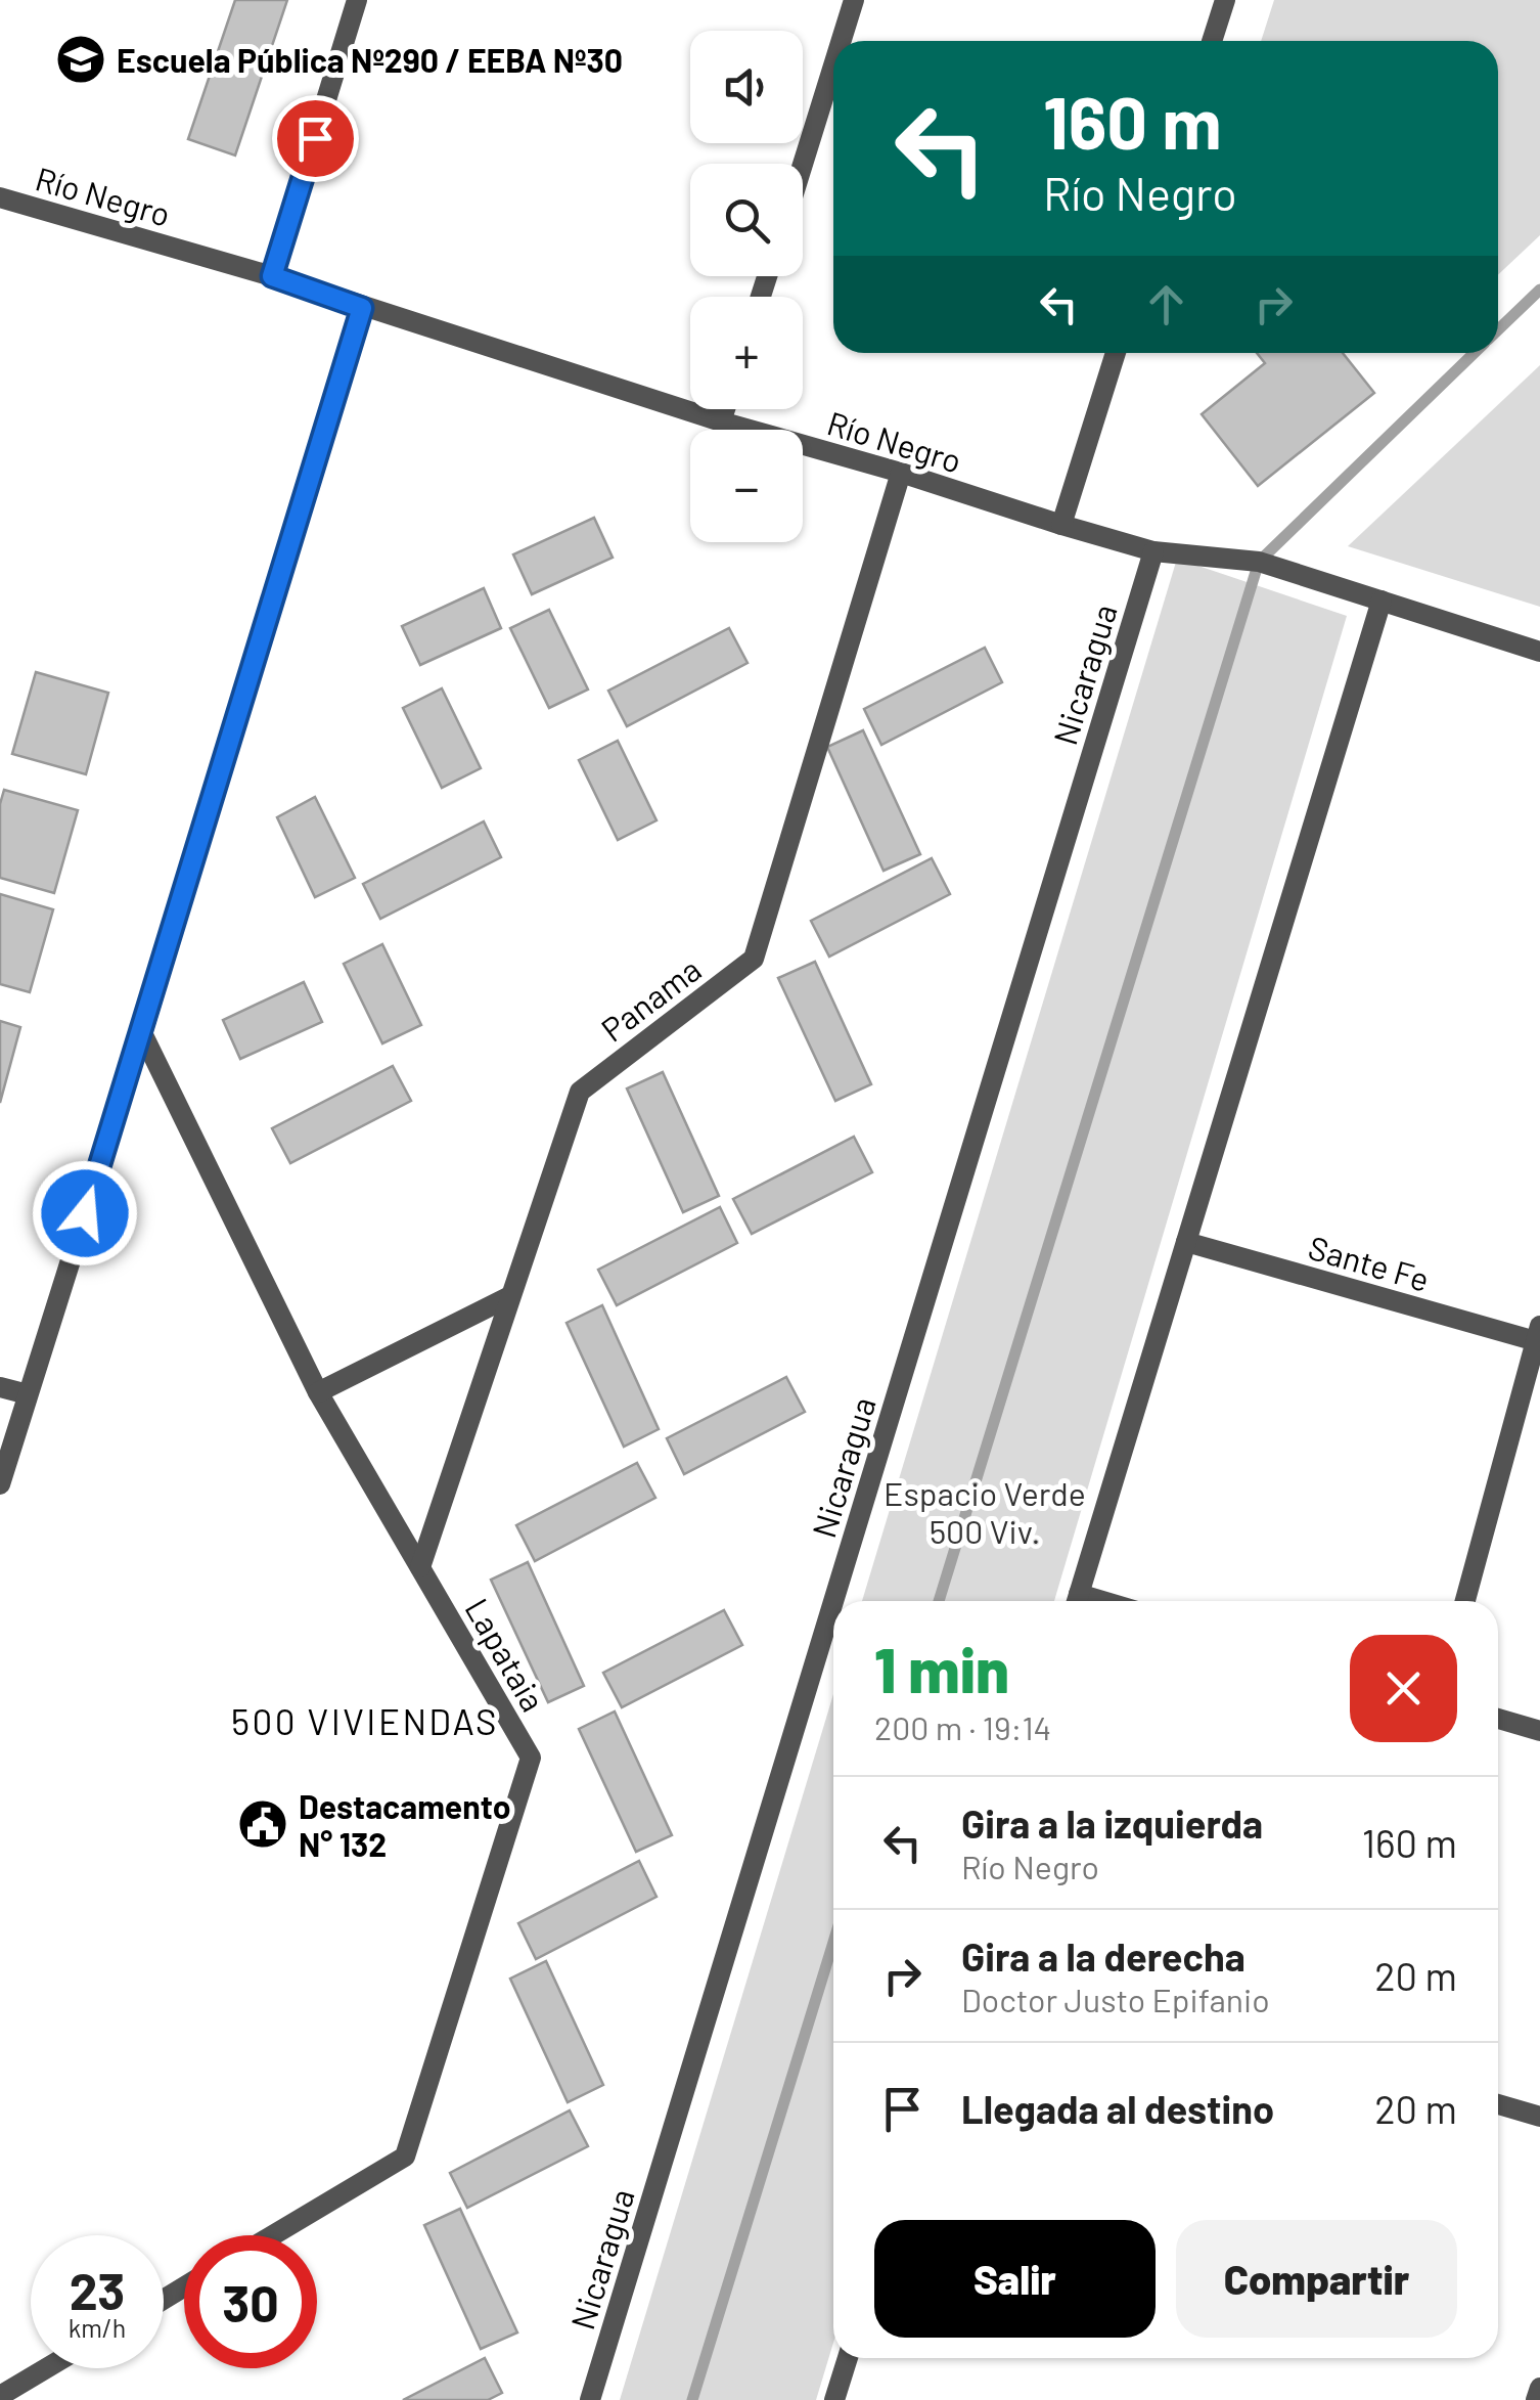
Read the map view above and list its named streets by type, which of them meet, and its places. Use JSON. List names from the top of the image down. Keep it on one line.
{"streets":{"street":["Río Negro","Nicaragua","Panama","Sante Fe","Lapataia"]},"crossings":[["Río Negro","Nicaragua"],["Río Negro","Panama"],["Panama","Lapataia"]],"districts":["500 VIVIENDAS"],"parks":["Espacio Verde 500 Viv."],"places":{"school or university":["Escuela Pública Nº290 / EEBA Nº30"],"public building":["Destacamento N° 132"]},"page":{"map_buttons":["+","−"],"turn":["160 m","Río Negro"],"heading":["1 min","200 m · 19:14"],"list":[{"name":"Gira a la izquierda","note":"Río Negro","value":"160 m"},{"name":"Gira a la derecha","note":"Doctor Justo Epifanio","value":"20 m"},{"name":"Llegada al destino","value":"20 m"}],"buttons":["Salir","Compartir"],"speed":"23 km/h","limit":"30"}}
